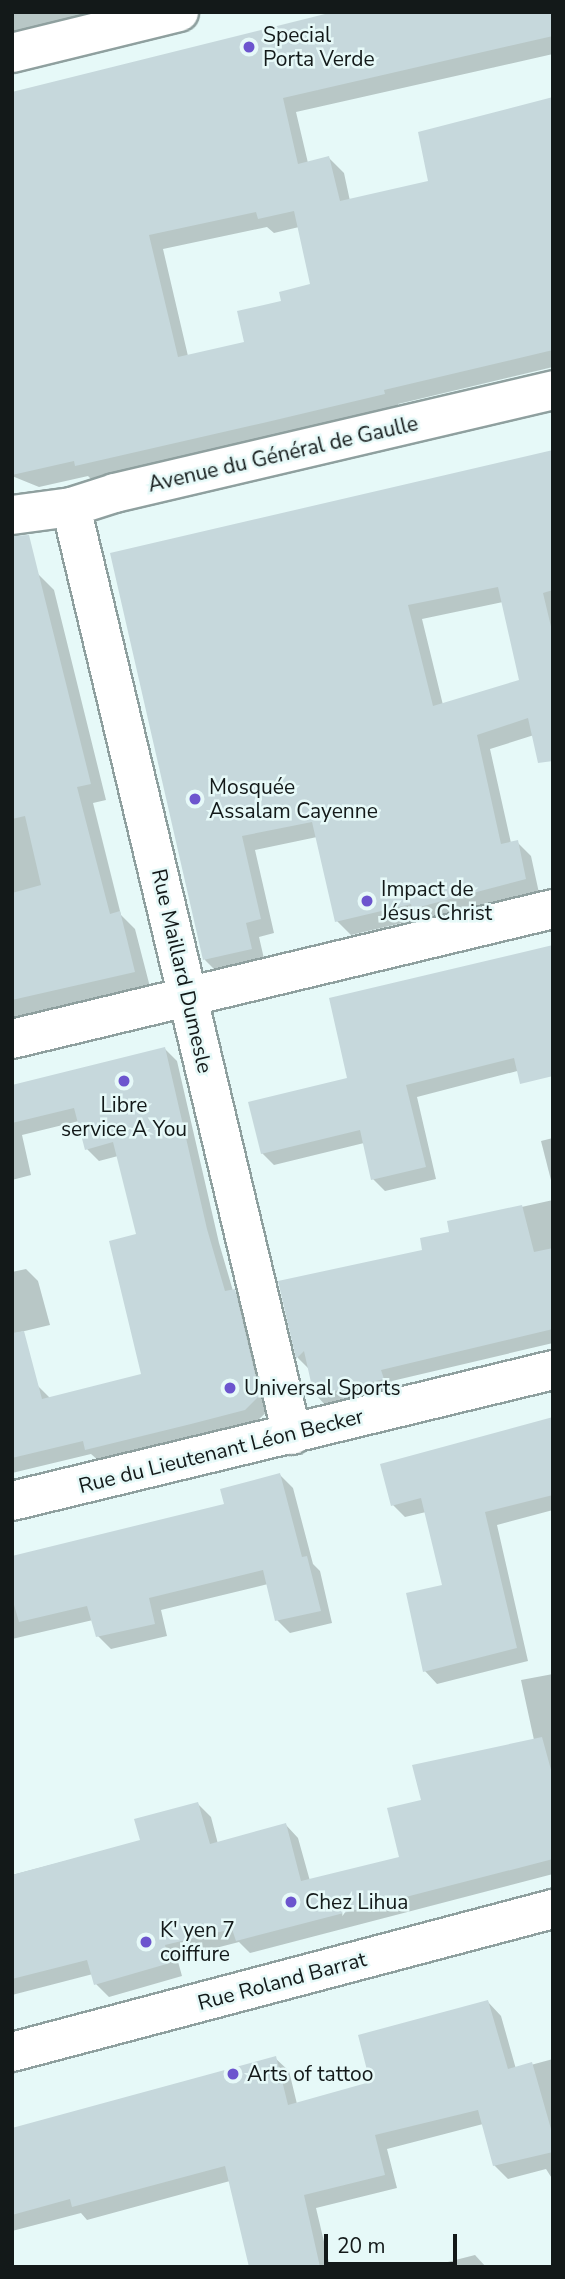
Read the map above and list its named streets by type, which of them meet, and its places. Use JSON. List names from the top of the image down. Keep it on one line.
{"streets":{"street":["Avenue du Général de Gaulle","Rue Maillard Dumesle","Rue du Lieutenant Léon Becker","Rue Roland Barrat"]},"crossings":[["Avenue du Général de Gaulle","Rue Maillard Dumesle"],["Rue Maillard Dumesle","Rue du Lieutenant Léon Becker"]],"places":["Special Porta Verde","Mosquée Assalam Cayenne","Impact de Jésus Christ","Libre service A You","Universal Sports","Chez Lihua","K' yen 7 coiffure","Arts of tattoo"],"scale_bar":"20 m"}
